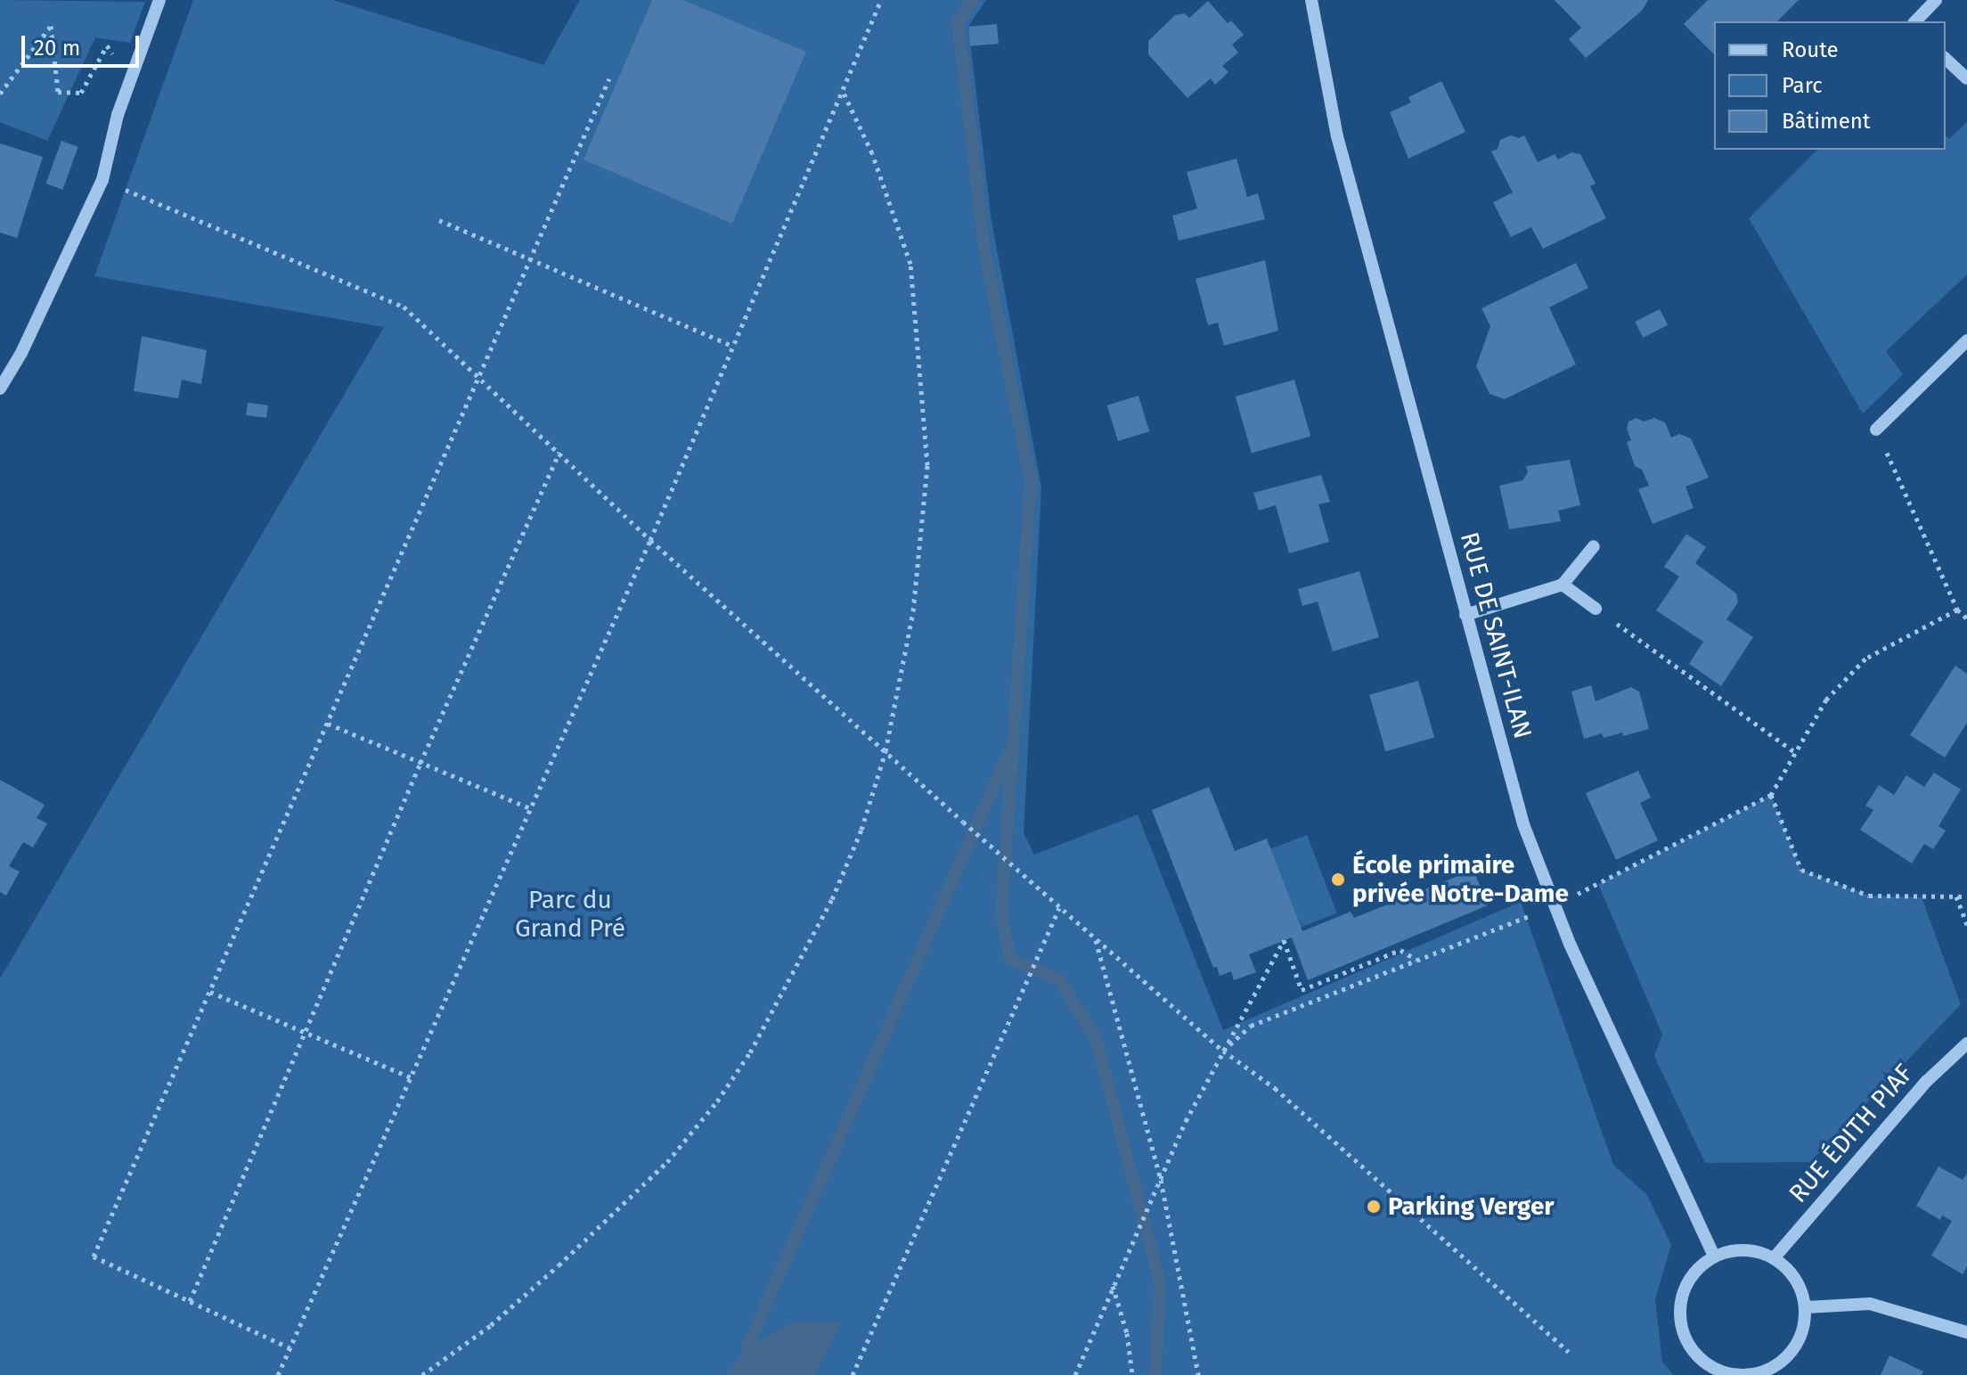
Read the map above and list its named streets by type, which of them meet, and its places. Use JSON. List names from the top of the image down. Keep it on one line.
{"streets":{"street":["RUE DE SAINT-ILAN","RUE ÉDITH PIAF"]},"crossings":[["RUE DE SAINT-ILAN","RUE ÉDITH PIAF"]],"parks":["Parc du Grand Pré"],"places":["École primaire privée Notre-Dame","Parking Verger"],"legend":["Route","Parc","Bâtiment"],"scale_bar":"20 m"}
